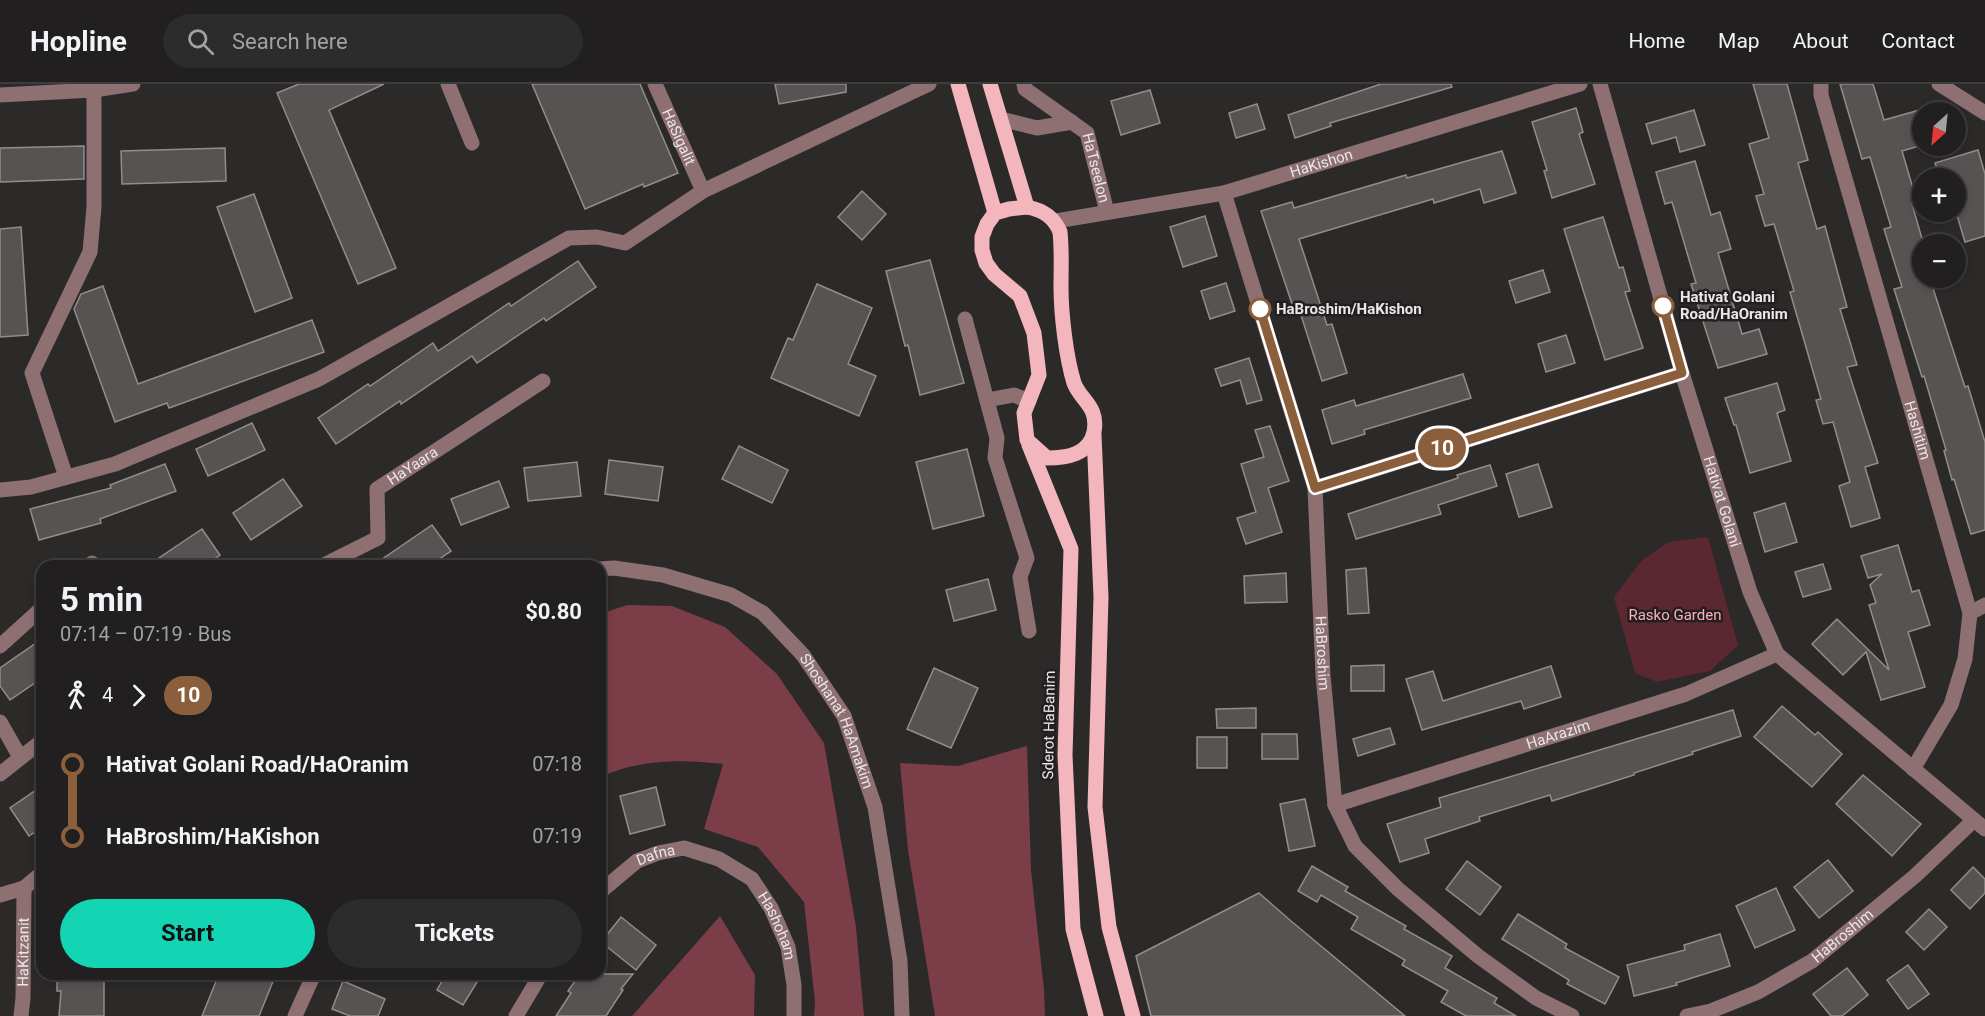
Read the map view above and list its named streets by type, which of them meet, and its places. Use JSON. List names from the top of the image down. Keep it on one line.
{"streets":{"main road":["Sderot HaBanim"],"street":["HaSigalit","HaKishon","HaTseelon","Hashitim","HaYaara","Hativat Golani","HaBroshim","Shoshanat HaAmakim","HaArazim","Dafna","Hashoham","HaKitzanit"]},"crossings":[["HaKishon","HaTseelon"],["HaKishon","HaBroshim"],["Hashitim","Hativat Golani"],["Hativat Golani","HaBroshim"],["Hativat Golani","HaArazim"],["HaBroshim","HaArazim"],["Dafna","Hashoham"]],"parks":["Rasko Garden"],"places":["Hativat Golani Road/HaOranim","HaBroshim/HaKishon"],"lines":["bus line 10"],"north":"bottom left","page":{"header":"Hopline","search":"Search here","nav":["Home","Map","About","Contact"],"on_map":"10","map_buttons":["+","−"],"heading":["5 min","07:14 – 07:19 · Bus","$0.80"],"legs":["4","10"],"list":[{"name":"Hativat Golani Road/HaOranim","value":"07:18"},{"name":"HaBroshim/HaKishon","value":"07:19"}],"buttons":["Start","Tickets"]}}
